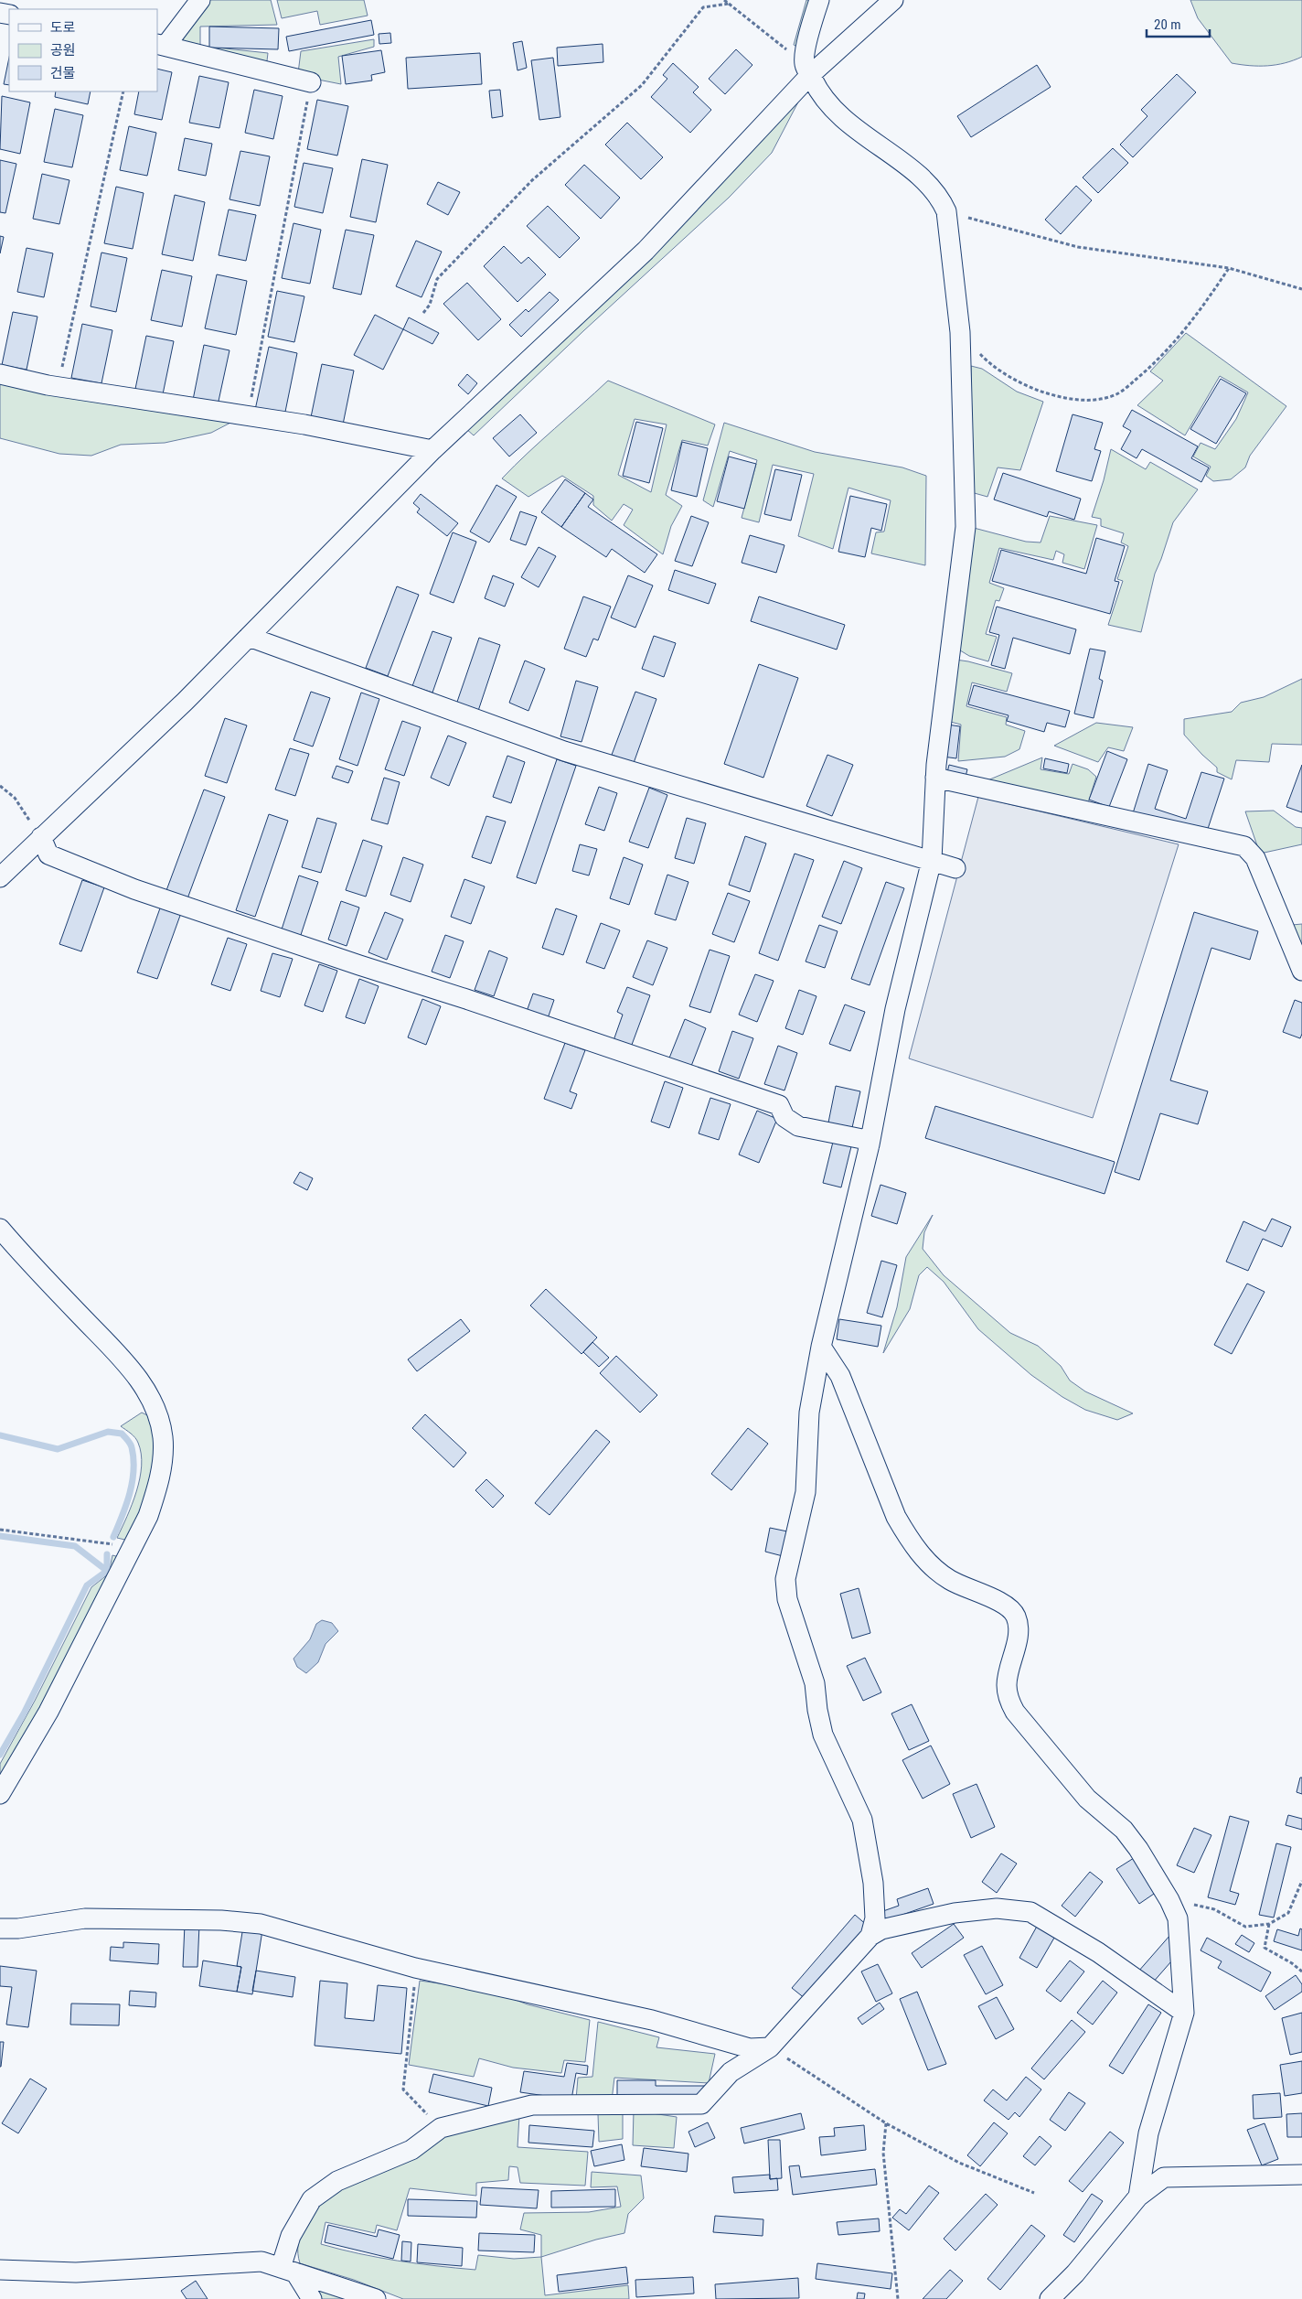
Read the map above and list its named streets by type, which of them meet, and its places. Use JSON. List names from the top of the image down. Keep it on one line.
{"legend":["도로","공원","건물"],"scale_bar":"20 m"}
